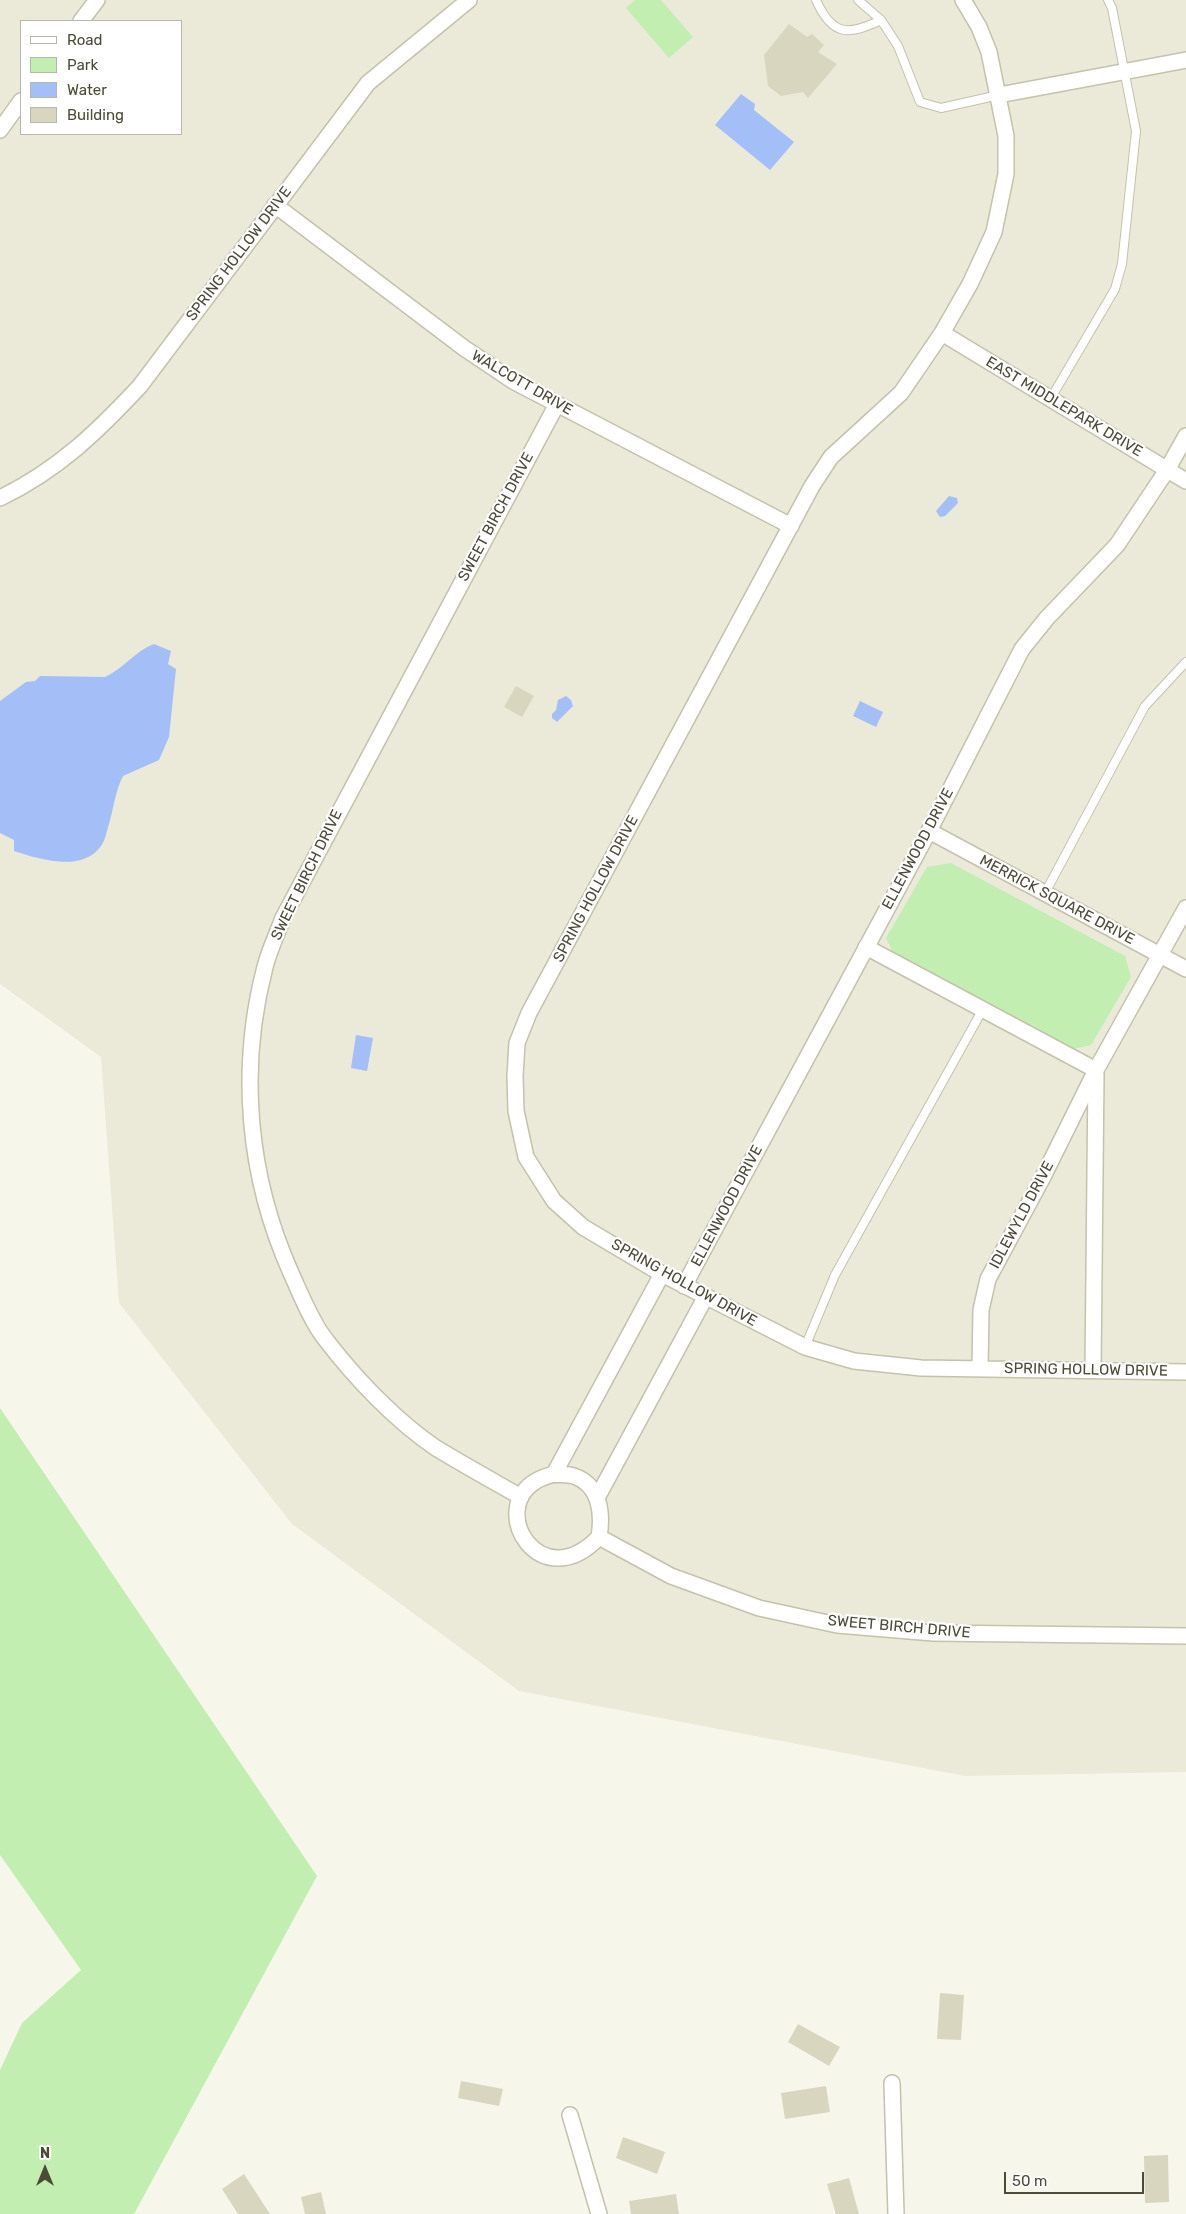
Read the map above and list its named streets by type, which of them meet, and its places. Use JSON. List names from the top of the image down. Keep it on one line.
{"streets":{"street":["SPRING HOLLOW DRIVE","WALCOTT DRIVE","EAST MIDDLEPARK DRIVE","SWEET BIRCH DRIVE","ELLENWOOD DRIVE","MERRICK SQUARE DRIVE","IDLEWYLD DRIVE"]},"crossings":[["SPRING HOLLOW DRIVE","WALCOTT DRIVE"],["SPRING HOLLOW DRIVE","EAST MIDDLEPARK DRIVE"],["SPRING HOLLOW DRIVE","ELLENWOOD DRIVE"],["SPRING HOLLOW DRIVE","IDLEWYLD DRIVE"],["WALCOTT DRIVE","SWEET BIRCH DRIVE"],["EAST MIDDLEPARK DRIVE","ELLENWOOD DRIVE"],["ELLENWOOD DRIVE","MERRICK SQUARE DRIVE"],["MERRICK SQUARE DRIVE","IDLEWYLD DRIVE"]],"legend":["Road","Park","Water","Building"],"scale_bar":"50 m","north":"top"}
